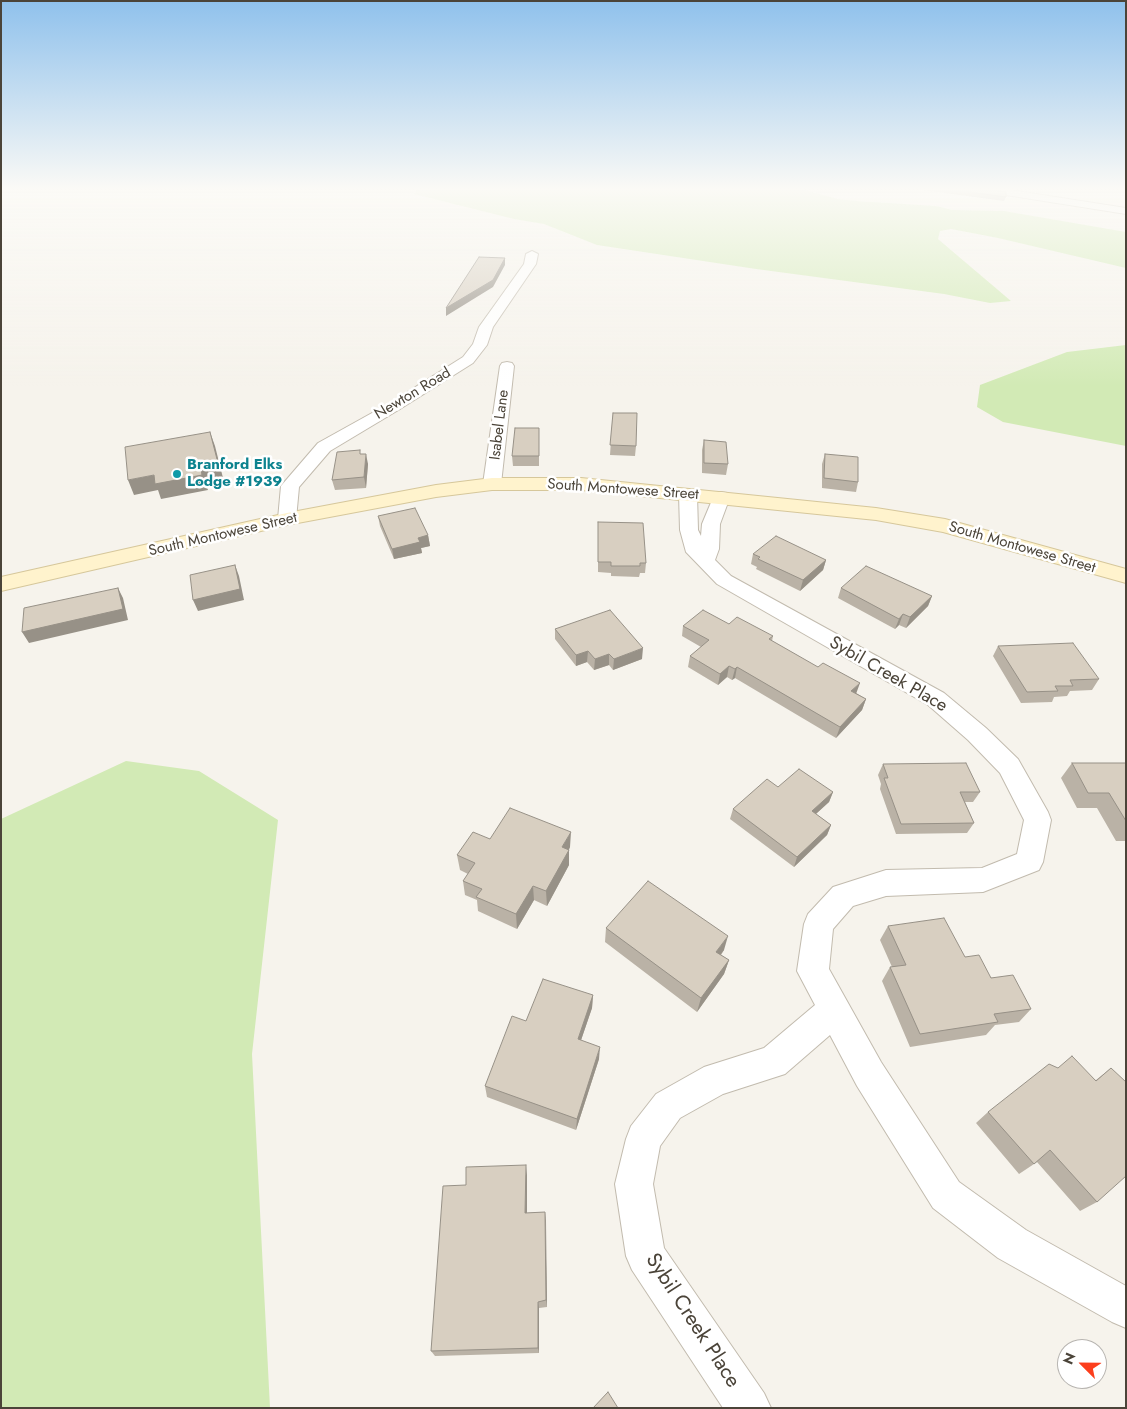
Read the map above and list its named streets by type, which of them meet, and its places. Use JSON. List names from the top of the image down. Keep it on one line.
{"streets":{"main road":["South Montowese Street"],"street":["Newton Road","Isabel Lane","Sybil Creek Place"]},"crossings":[["Newton Road","South Montowese Street"],["Isabel Lane","South Montowese Street"],["South Montowese Street","Sybil Creek Place"]],"places":["Branford Elks Lodge #1939"],"north":"top left"}
